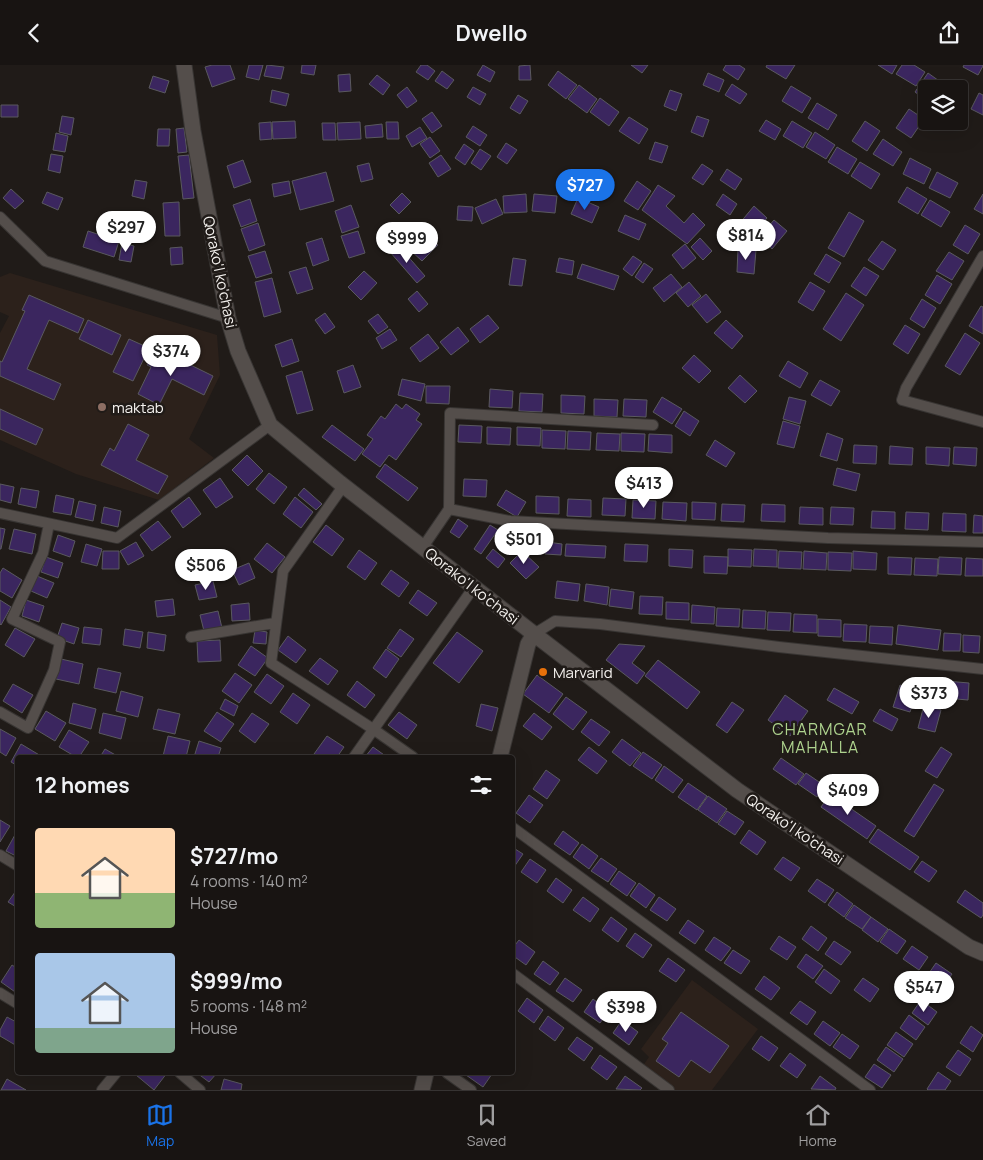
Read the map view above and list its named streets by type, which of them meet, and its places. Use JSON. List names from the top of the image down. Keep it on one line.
{"streets":{"street":["Qorako'l ko'chasi"]},"districts":["CHARMGAR MAHALLA"],"places":["maktab","Marvarid"],"page":{"header":"Dwello","price":["$727","$297","$814","$999","$374","$413","$501","$506","$373","$409","$547","$398"],"heading":"12 homes","list":[{"name":"$727/mo","note":"4 rooms · 140 m² · House"},{"name":"$999/mo","note":"5 rooms · 148 m² · House"}],"tabs":["Map","Saved","Home"]}}
